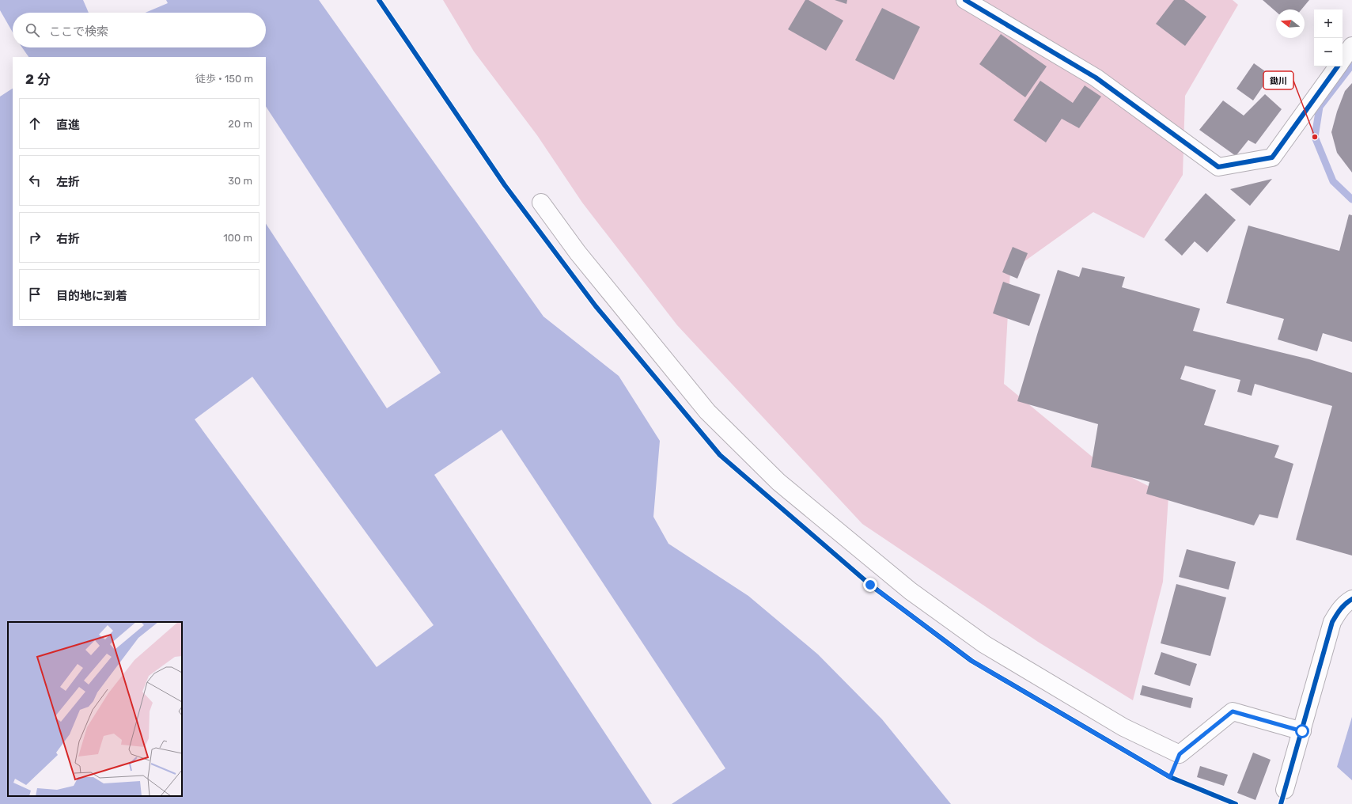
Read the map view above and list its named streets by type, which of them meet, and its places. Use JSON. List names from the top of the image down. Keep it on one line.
{"places":["鋤川"],"north":"left","page":{"map_buttons":["+","−"],"search":"ここで検索","heading":["2 分","徒歩 · 150 m"],"list":[["直進","20 m"],["左折","30 m"],["右折","100 m"],"目的地に到着"]}}
